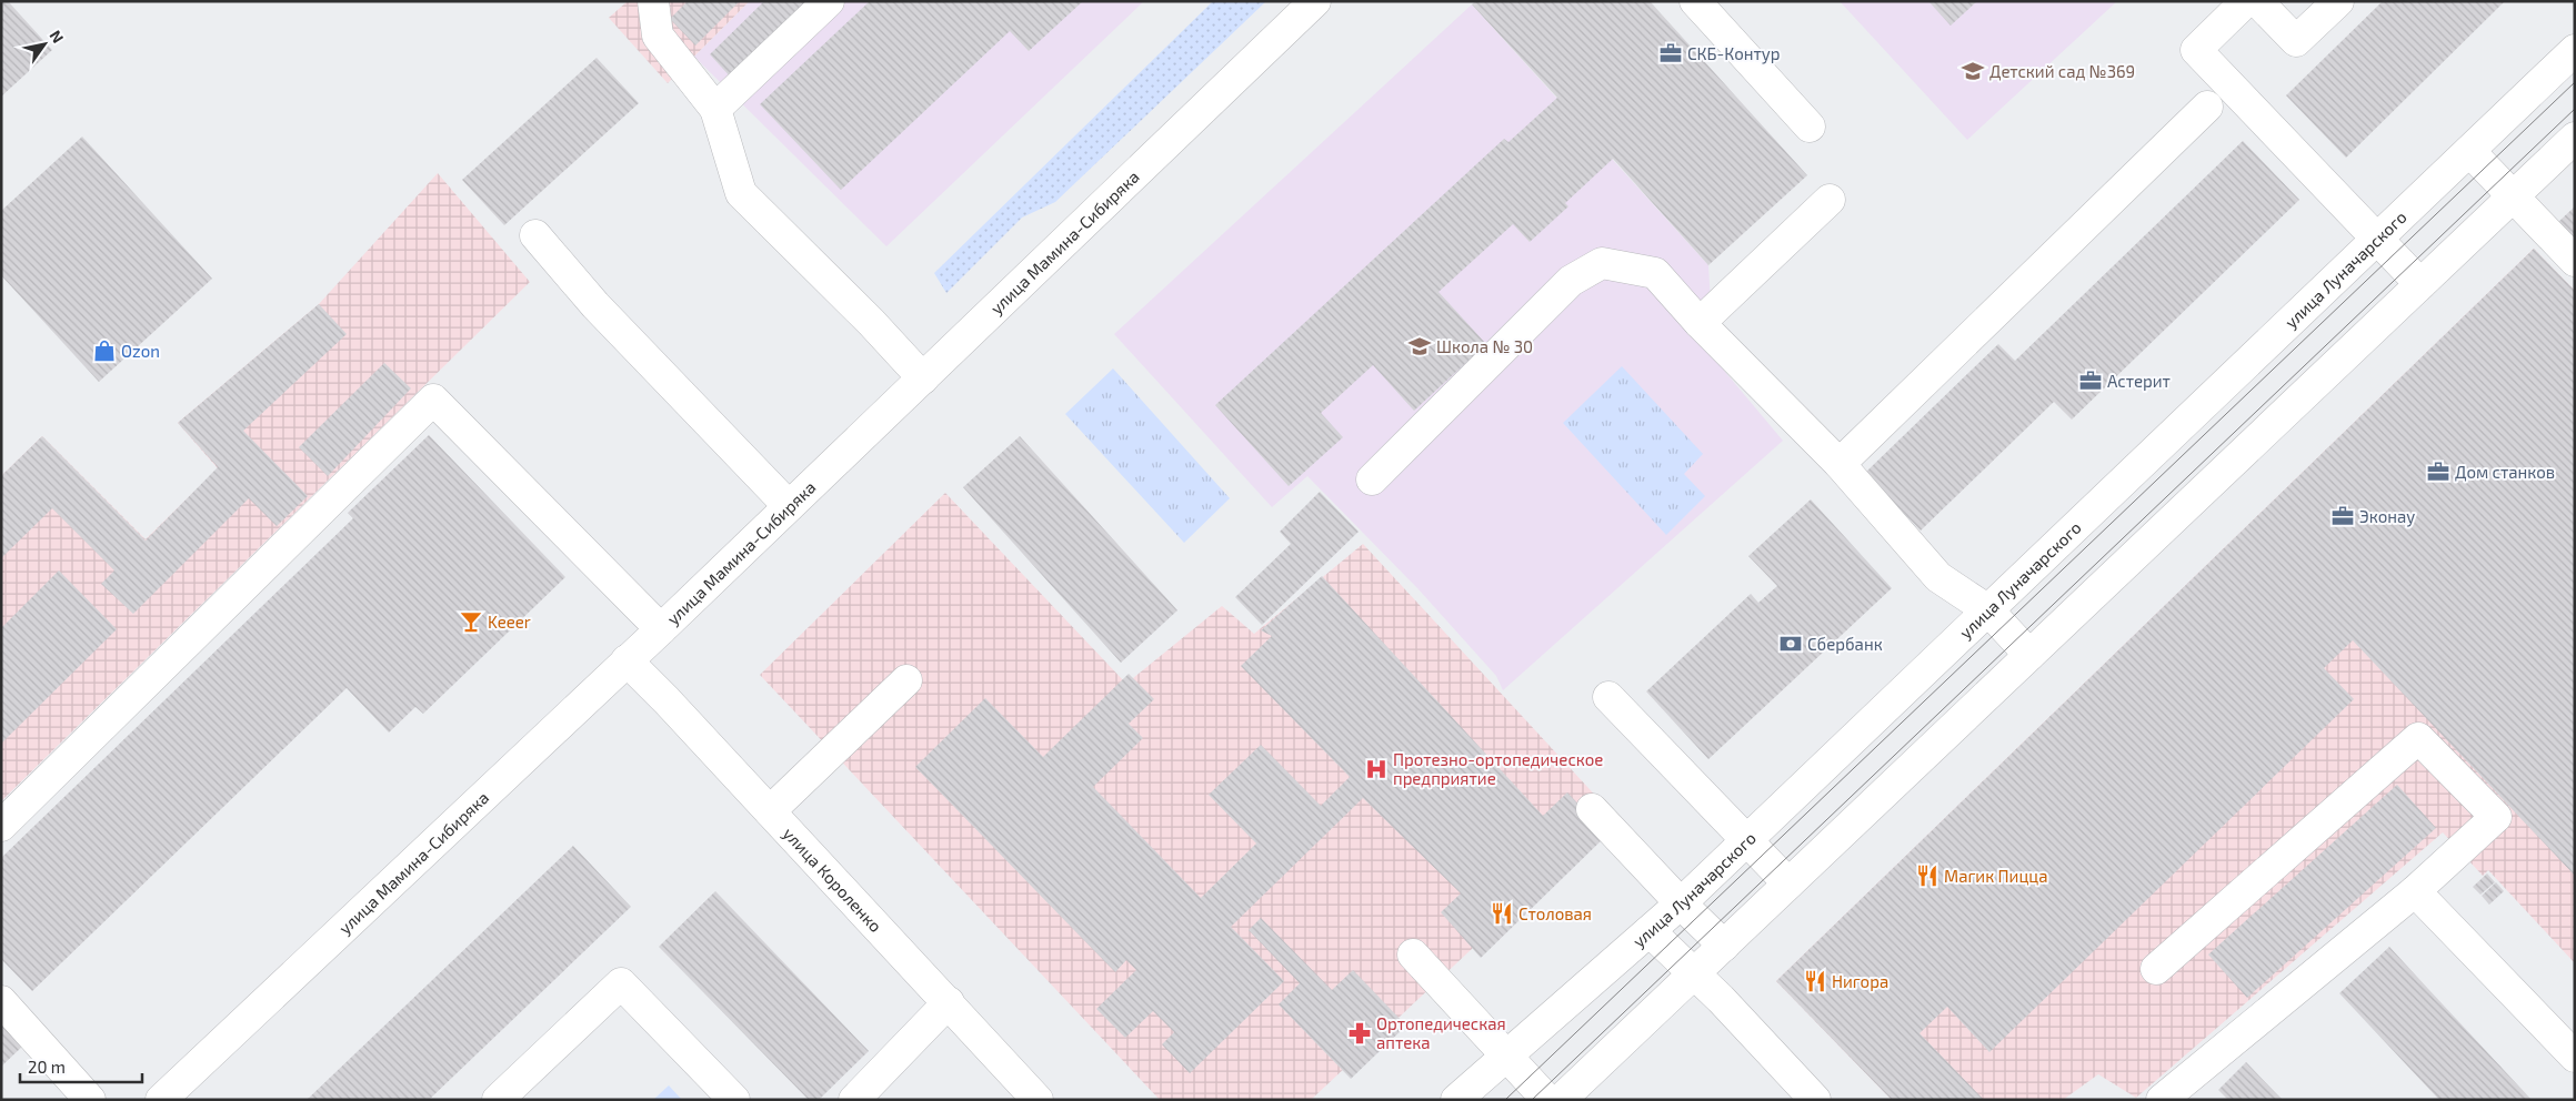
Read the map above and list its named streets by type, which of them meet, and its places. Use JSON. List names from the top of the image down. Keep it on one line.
{"streets":{"street":["улица Мамина-Сибиряка","улица Луначарского","улица Короленко"]},"crossings":[["улица Мамина-Сибиряка","улица Короленко"]],"places":{"office":["СКБ-Контур","Астерит","Дом станков","Эконау"],"school or university":["Детский сад №369","Школа № 30"],"shop":["Ozon"],"bar":["Keeer"],"bank":["Сбербанк"],"hospital":["Протезно-ортопедическое предприятие"],"restaurant":["Магик Пицца","Столовая","Нигора"],"pharmacy":["Ортопедическая аптека"]},"scale_bar":"20 m","north":"top right"}
